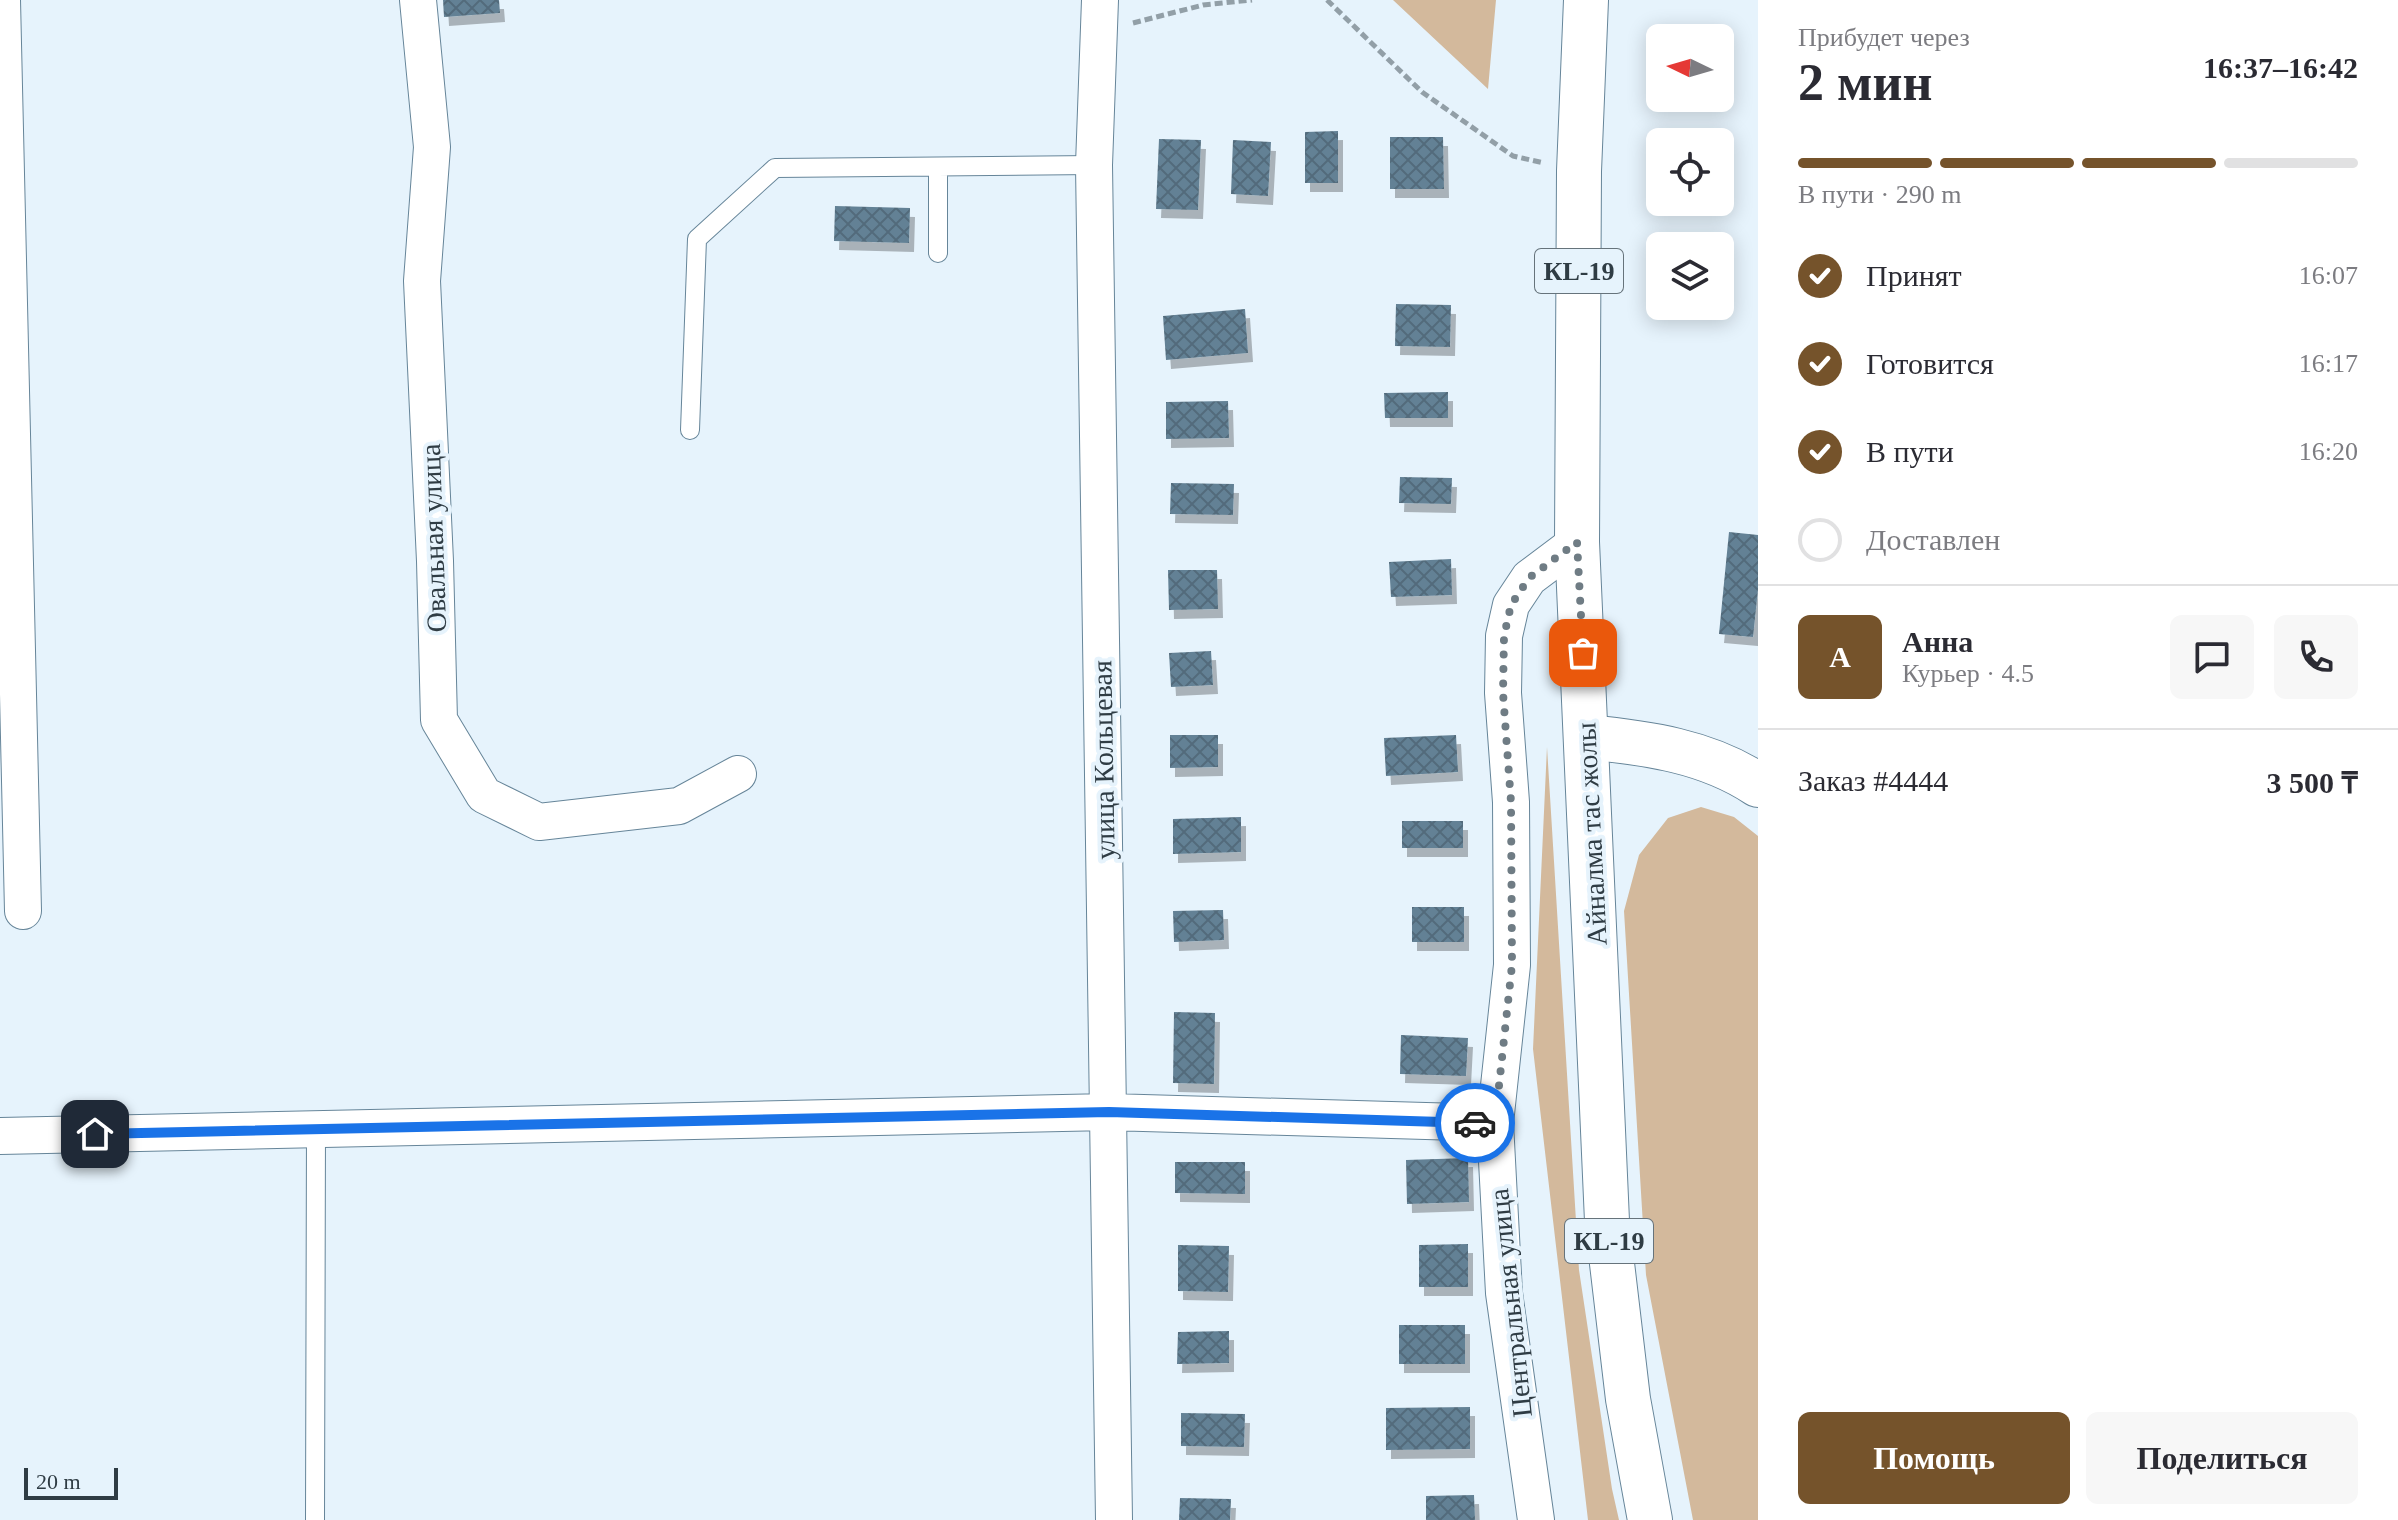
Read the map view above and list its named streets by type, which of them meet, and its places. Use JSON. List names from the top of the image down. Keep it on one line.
{"streets":{"main road":["КL-19","Айналма тас жолы"],"street":["Овальная улица","улица Кольцевая","Центральная улица"]},"crossings":[["Айналма тас жолы","Центральная улица"]],"scale_bar":"20 m","north":"left","page":{"heading":["2 мин","Прибудет через","16:37–16:42"],"panel":["Анна","Курьер · 4.5","Заказ #4444","3 500 ₸"],"bar":"В пути · 290 m","list":[["Принят","16:07"],["Готовится","16:17"],["В пути","16:20"],"Доставлен"],"round":"А","buttons":["Помощь","Поделиться"],"scale":"20 m"}}
